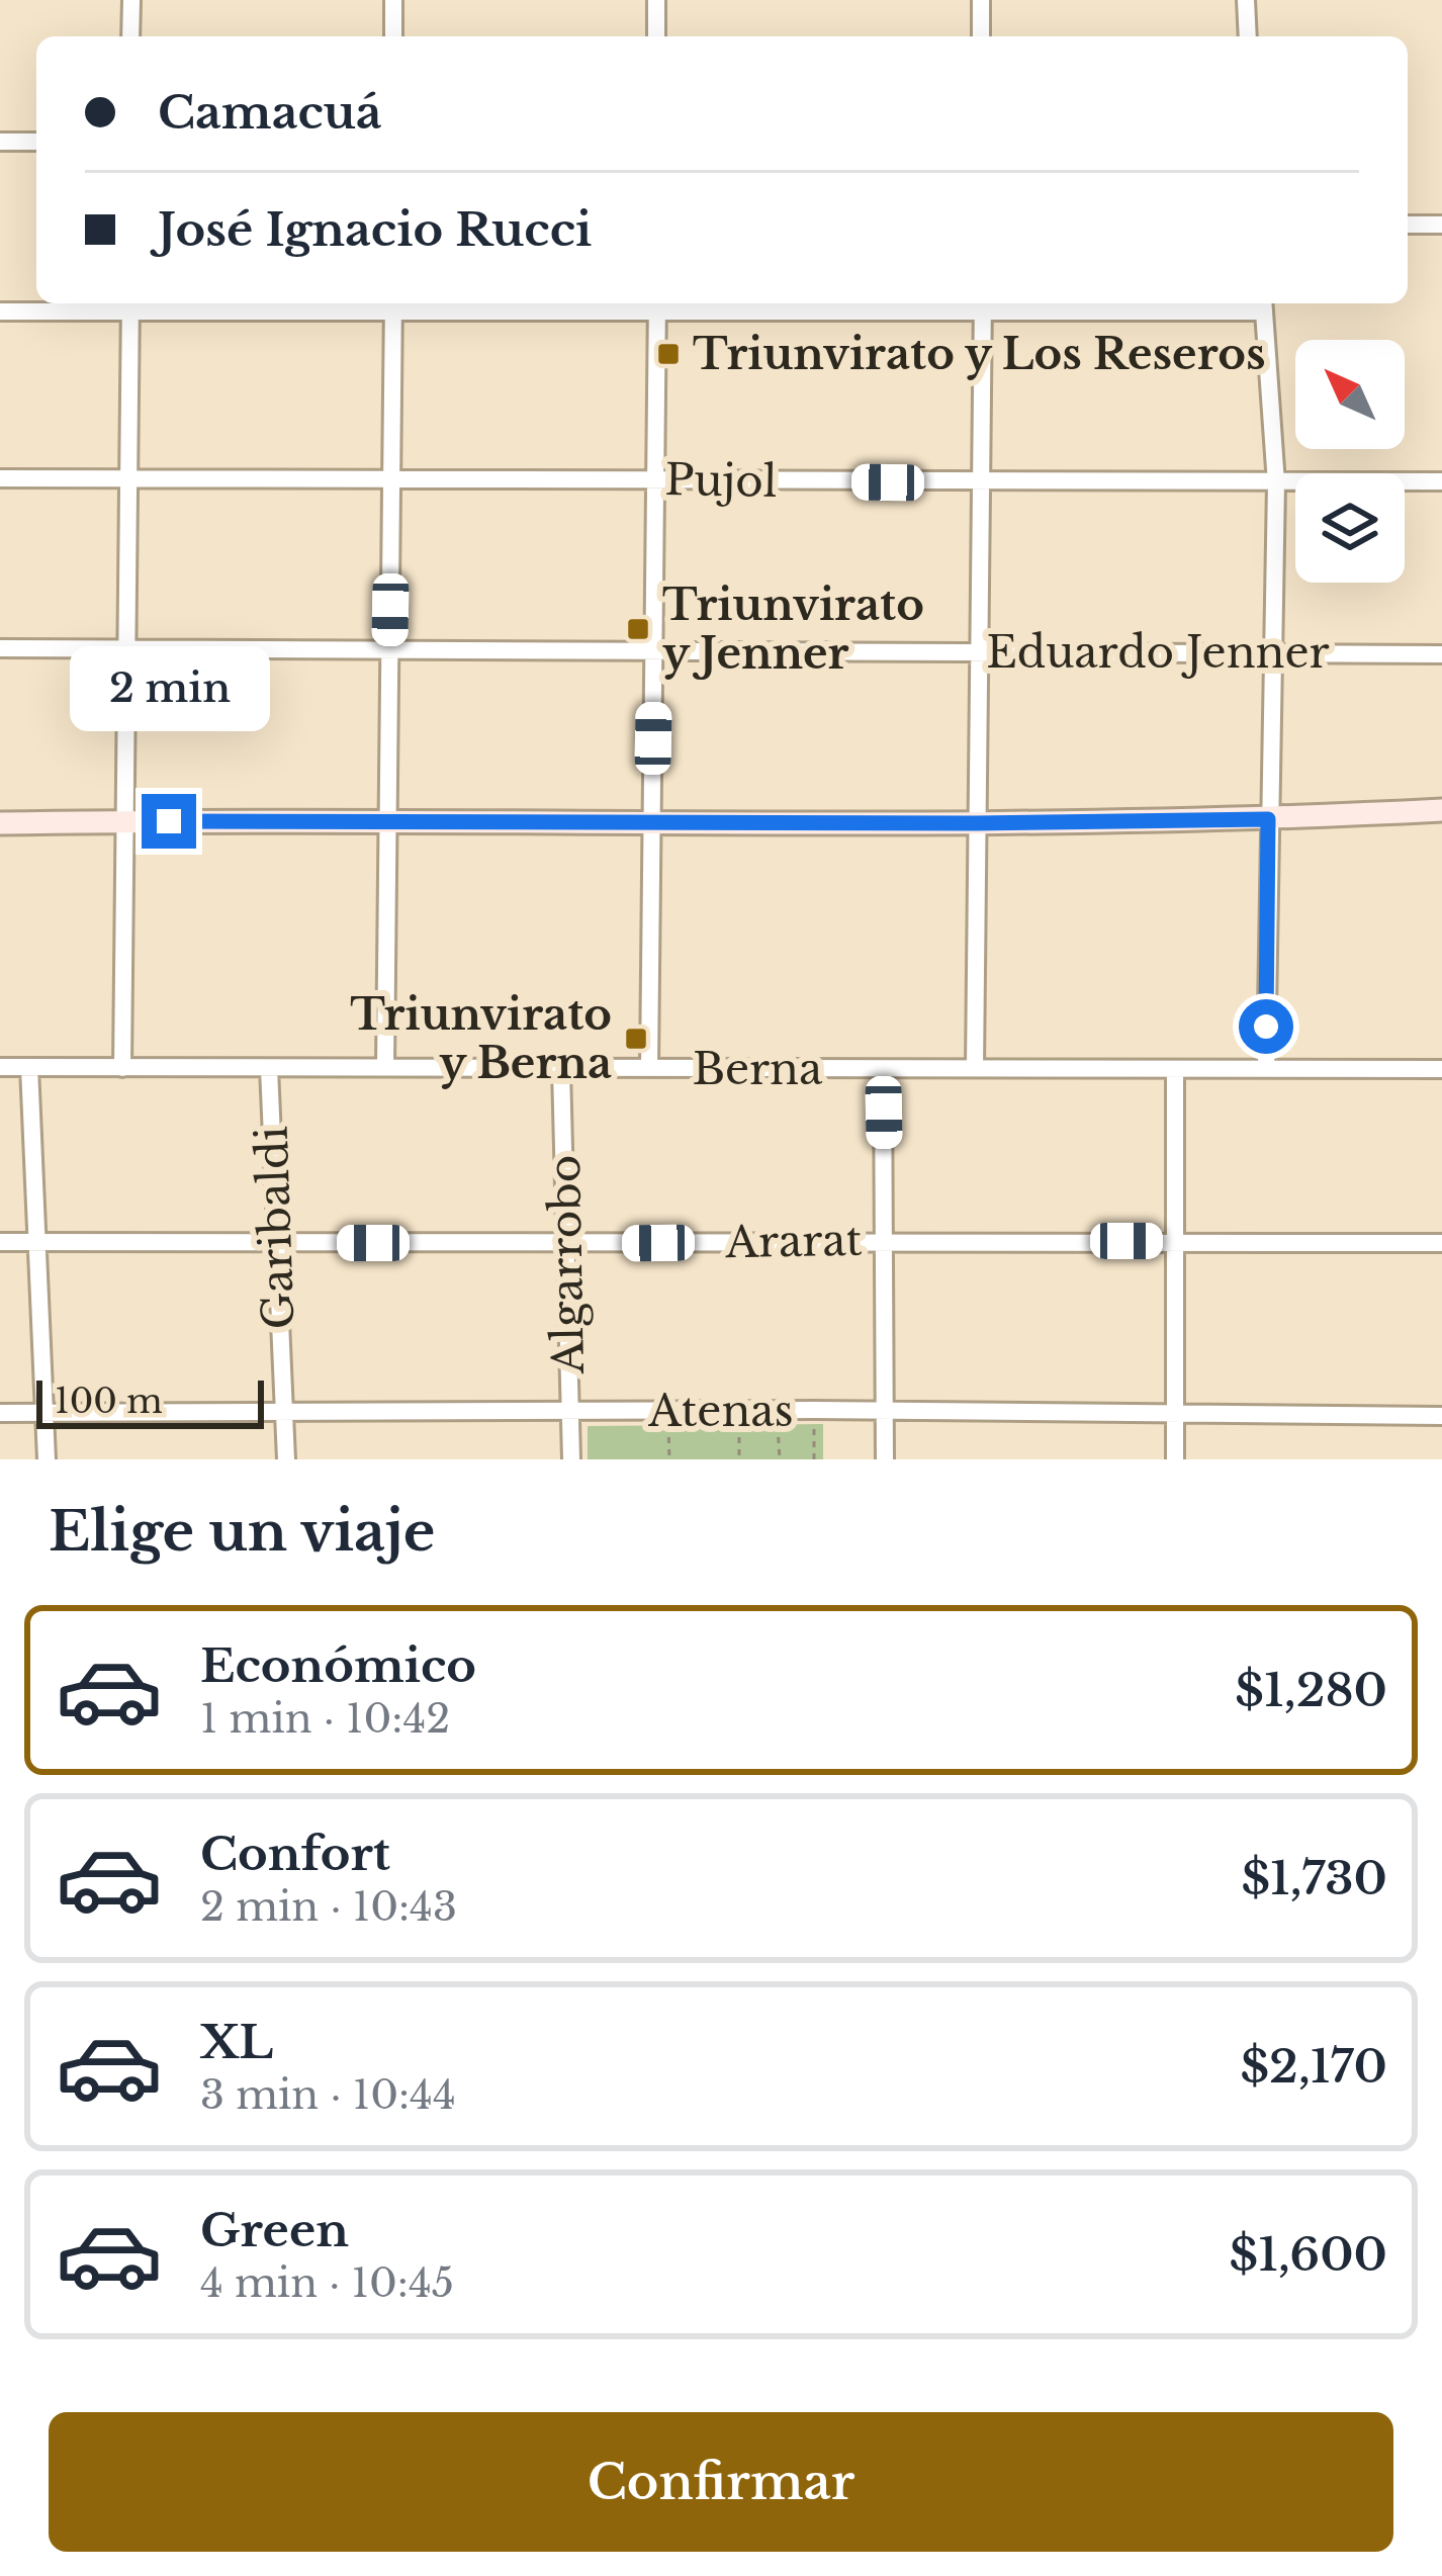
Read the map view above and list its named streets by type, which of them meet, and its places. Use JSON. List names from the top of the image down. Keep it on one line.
{"streets":{"street":["Pujol","Eduardo Jenner","Berna","Garibaldi","Ararat","Algarrobo","Atenas"]},"crossings":[["Berna","Garibaldi"],["Berna","Algarrobo"],["Garibaldi","Ararat"],["Garibaldi","Atenas"],["Ararat","Algarrobo"],["Algarrobo","Atenas"]],"places":{"transit":["Triunvirato y Los Reseros","Triunvirato y Jenner","Triunvirato y Berna"]},"scale_bar":"100 m","north":"top left","page":{"banner":["Camacuá","José Ignacio Rucci"],"bubble":"2 min","scale":"100 m","heading":"Elige un viaje","list":[{"name":"Económico","note":"1 min · 10:42","value":"$1,280"},{"name":"Confort","note":"2 min · 10:43","value":"$1,730"},{"name":"XL","note":"3 min · 10:44","value":"$2,170"},{"name":"Green","note":"4 min · 10:45","value":"$1,600"}],"buttons":"Confirmar"}}
